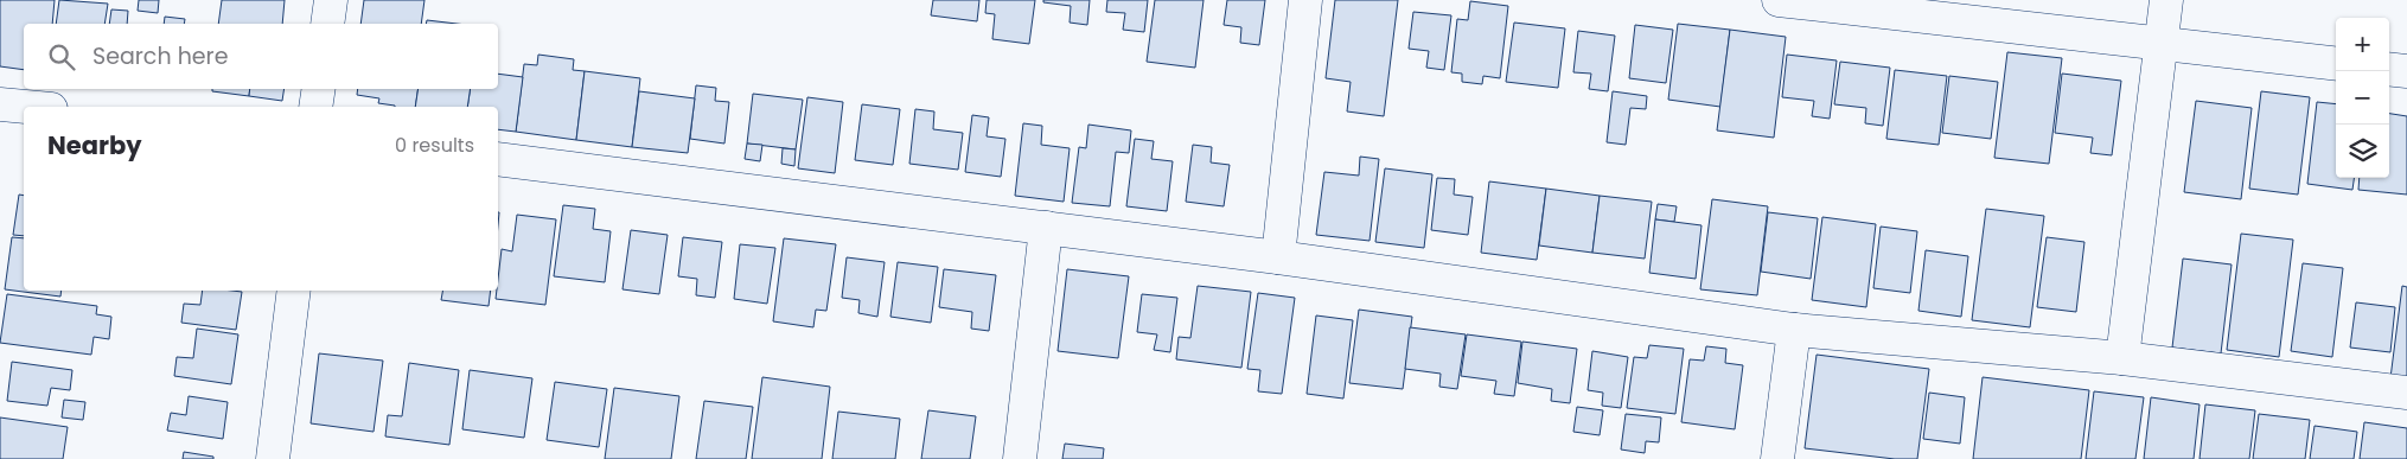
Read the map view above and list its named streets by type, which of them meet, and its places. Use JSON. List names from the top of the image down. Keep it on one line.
{"page":{"map_buttons":["+","−"],"search":"Search here","heading":["Nearby","0 results"]}}
